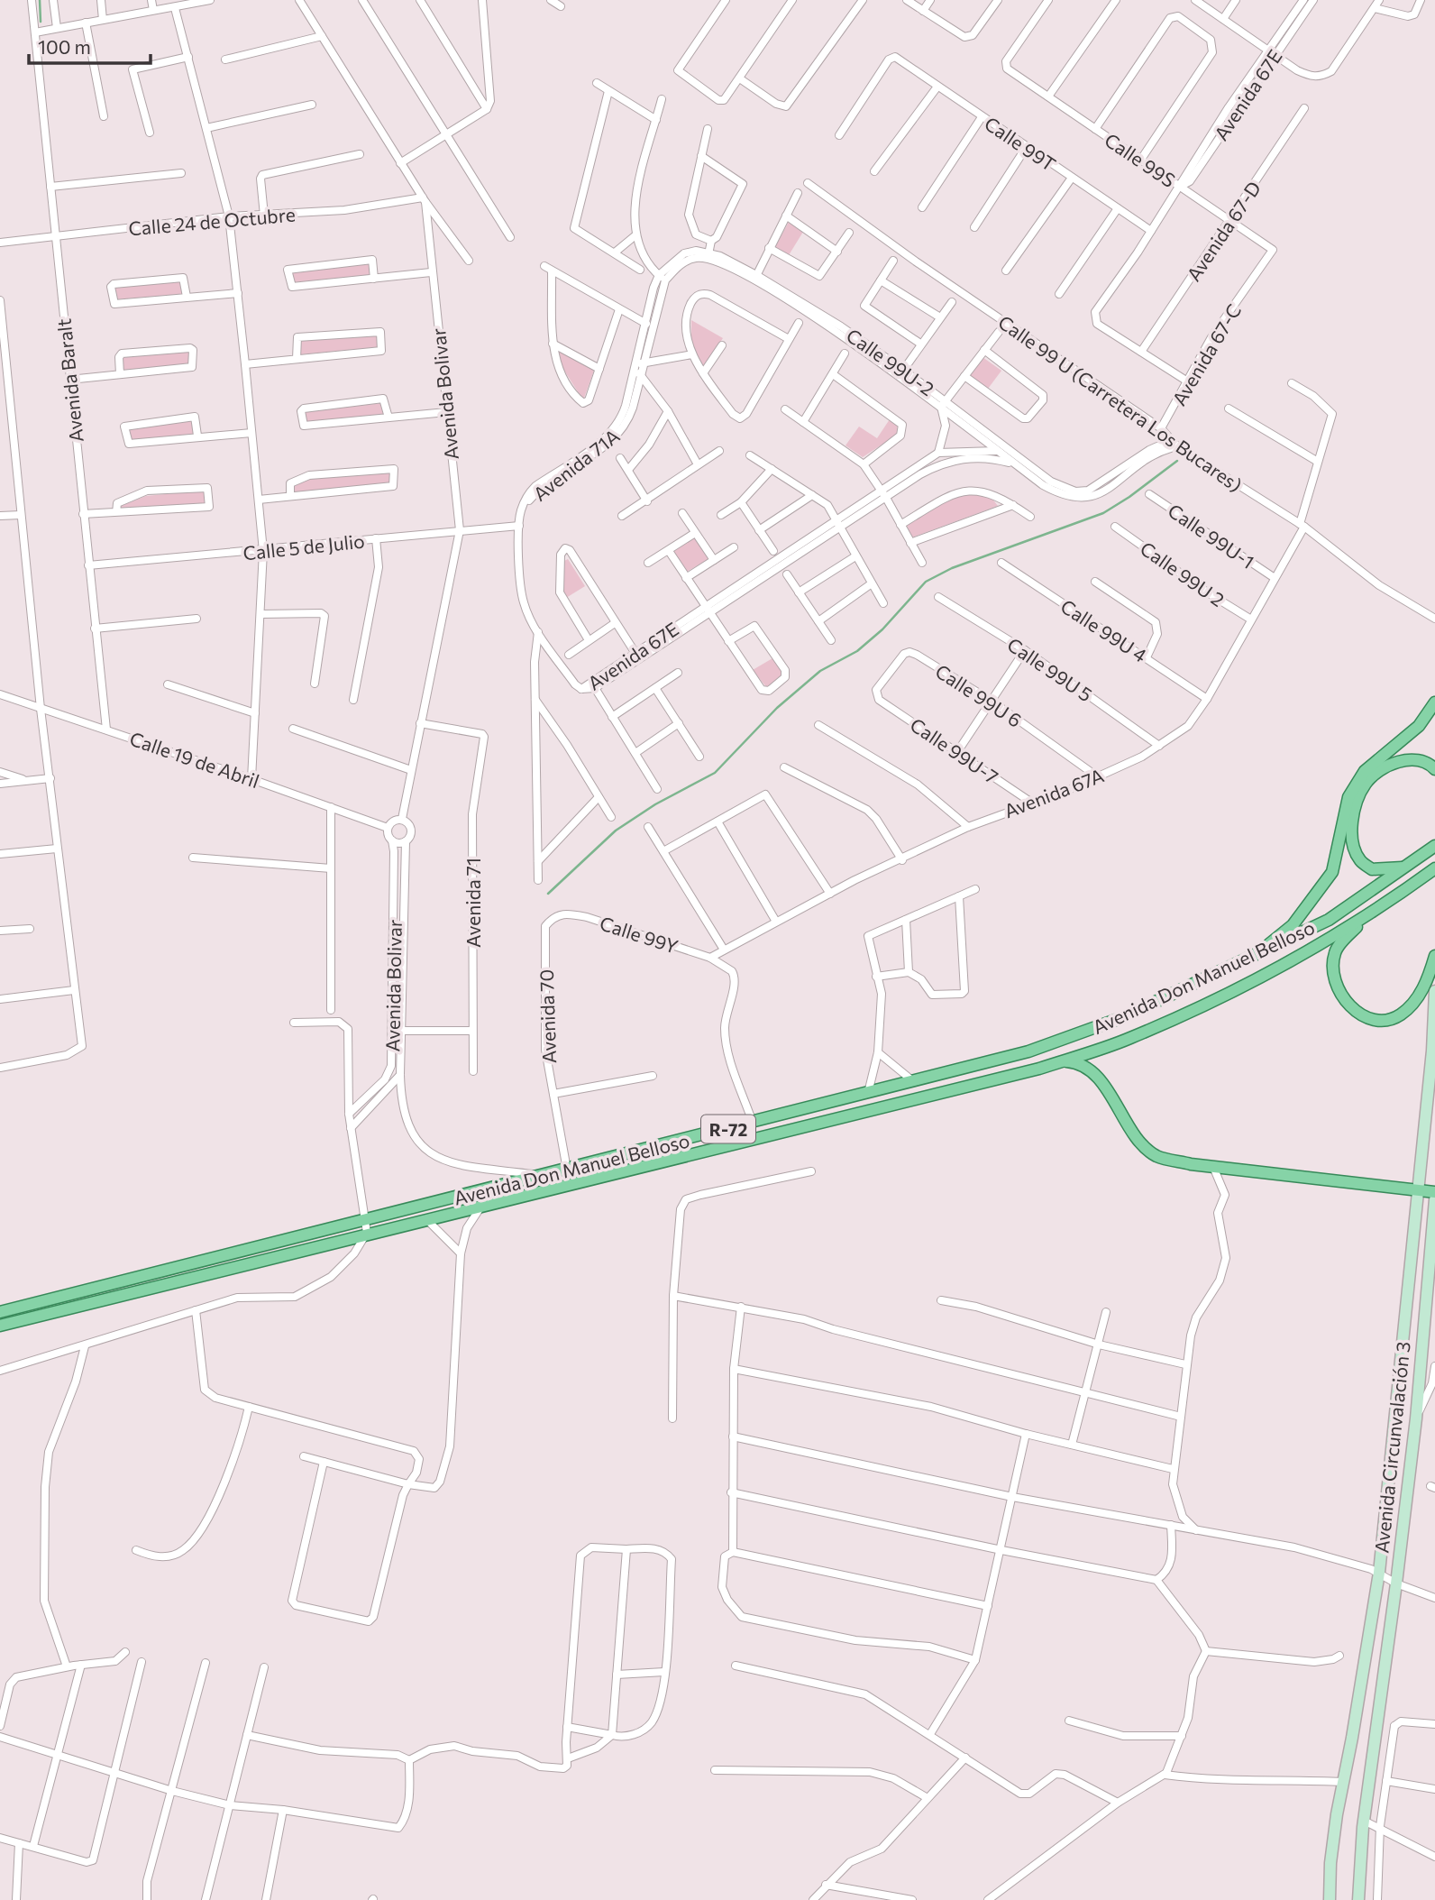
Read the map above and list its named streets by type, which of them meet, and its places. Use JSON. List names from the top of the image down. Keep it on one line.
{"streets":{"main road":["Avenida Don Manuel Belloso","R-72","Avenida Circunvalación 3"],"street":["Avenida 67E","Calle 99T","Calle 99S","Calle 24 de Octubre","Avenida 67-D","Avenida 67-C","Calle 99U-2","Avenida Baralt","Avenida Bolivar","Calle 99 U (Carretera Los Bucares)","Avenida 71A","Calle 99U-1","Calle 5 de Julio","Calle 99U 2","Calle 99U 4","Calle 99U 5","Calle 99U 6","Calle 99U-7","Calle 19 de Abril","Avenida 67A","Avenida 71","Calle 99Y","Avenida 70"]},"crossings":[["Avenida 67E","Calle 99T"],["Avenida 67E","Calle 99S"],["Avenida 67E","Avenida 67-D"],["Avenida 67E","Calle 99U-2"],["Calle 99S","Avenida 67-D"],["Calle 99S","Avenida 67-C"],["Calle 24 de Octubre","Avenida Baralt"],["Calle 24 de Octubre","Avenida Bolivar"],["Avenida 67-C","Calle 99 U (Carretera Los Bucares)"],["Calle 99U-2","Avenida 71A"],["Avenida Baralt","Calle 5 de Julio"],["Avenida Baralt","Calle 19 de Abril"],["Avenida Bolivar","Calle 5 de Julio"],["Avenida Bolivar","Calle 19 de Abril"],["Avenida Bolivar","Avenida 71"],["Calle 99 U (Carretera Los Bucares)","Avenida 67A"],["Avenida 71A","Calle 5 de Julio"],["Calle 99U-1","Avenida 67A"],["Calle 99U 2","Avenida 67A"],["Calle 99U 4","Avenida 67A"],["Calle 99U 5","Avenida 67A"],["Calle 99U 6","Calle 99U-7"],["Calle 99U 6","Avenida 67A"],["Calle 99U-7","Avenida 67A"],["Avenida 67A","Calle 99Y"],["Calle 99Y","Avenida 70"],["Avenida Don Manuel Belloso","Avenida 70"]],"scale_bar":"100 m"}
